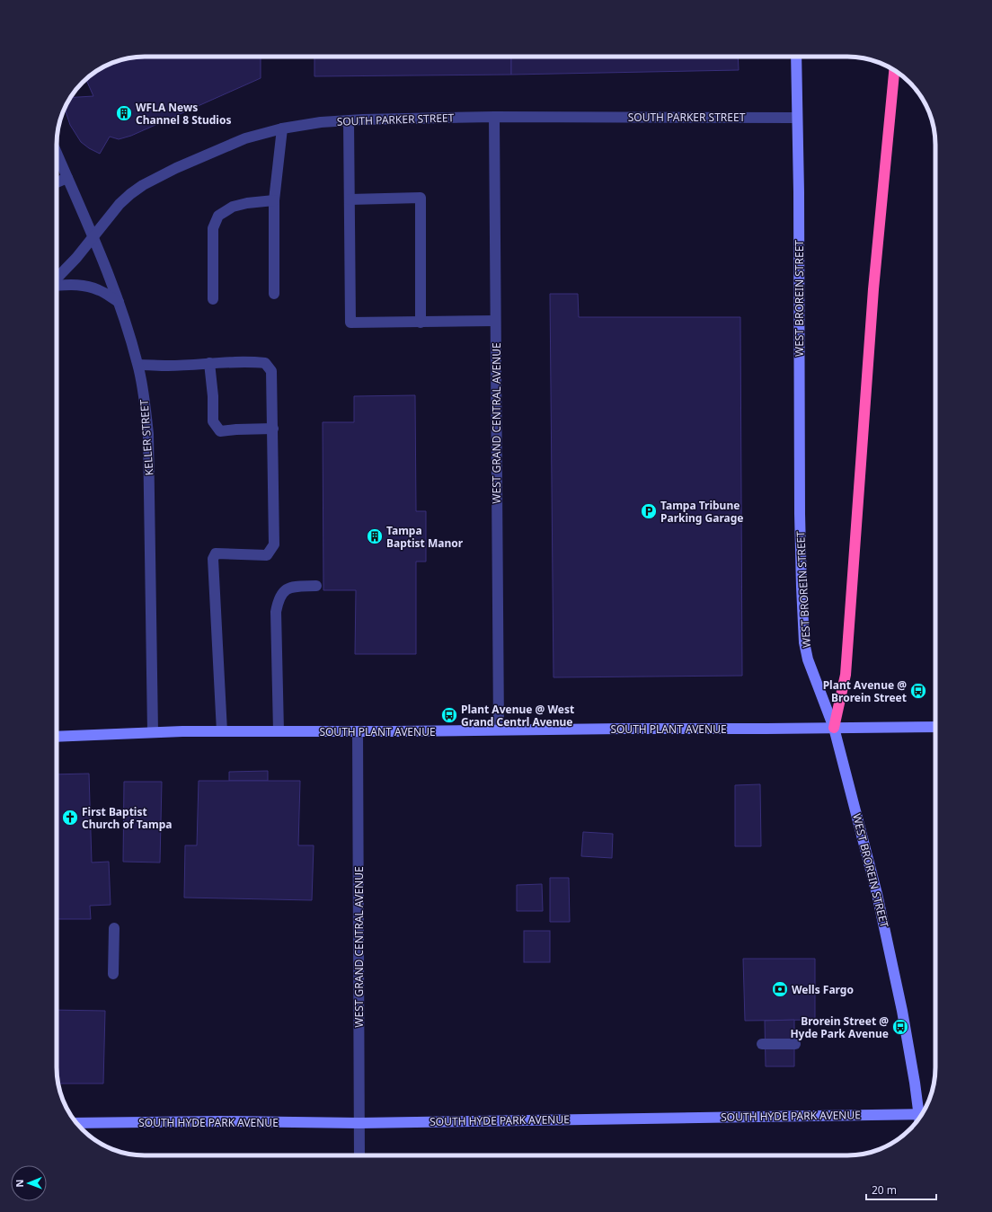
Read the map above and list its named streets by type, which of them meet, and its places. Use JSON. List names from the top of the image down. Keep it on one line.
{"streets":{"street":["SOUTH PARKER STREET","WEST BROREIN STREET","WEST GRAND CENTRAL AVENUE","KELLER STREET","SOUTH PLANT AVENUE","SOUTH HYDE PARK AVENUE"]},"crossings":[["SOUTH PARKER STREET","WEST BROREIN STREET"],["SOUTH PARKER STREET","WEST GRAND CENTRAL AVENUE"],["SOUTH PARKER STREET","KELLER STREET"],["WEST BROREIN STREET","SOUTH PLANT AVENUE"],["WEST GRAND CENTRAL AVENUE","SOUTH PLANT AVENUE"],["WEST GRAND CENTRAL AVENUE","SOUTH HYDE PARK AVENUE"],["KELLER STREET","SOUTH PLANT AVENUE"]],"places":{"building":["WFLA News Channel 8 Studios","Tampa Baptist Manor"],"parking":["Tampa Tribune Parking Garage"],"bus stop":["Plant Avenue @ Brorein Street","Plant Avenue @ West Grand Centrl Avenue","Brorein Street @ Hyde Park Avenue"],"church":["First Baptist Church of Tampa"],"bank":["Wells Fargo"]},"scale_bar":"20 m","north":"left"}
